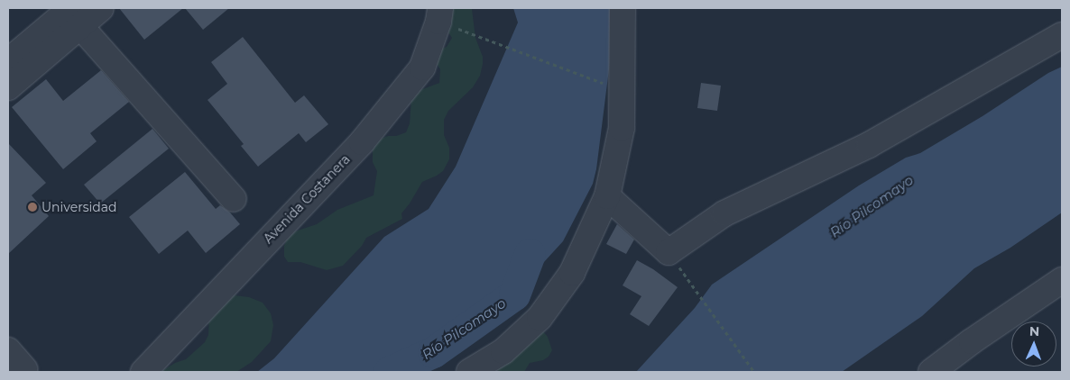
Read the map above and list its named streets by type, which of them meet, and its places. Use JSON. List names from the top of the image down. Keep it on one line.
{"streets":{"street":["Avenida Costanera"]},"water":["Río Pilcomayo"],"places":["Universidad"],"north":"top"}
